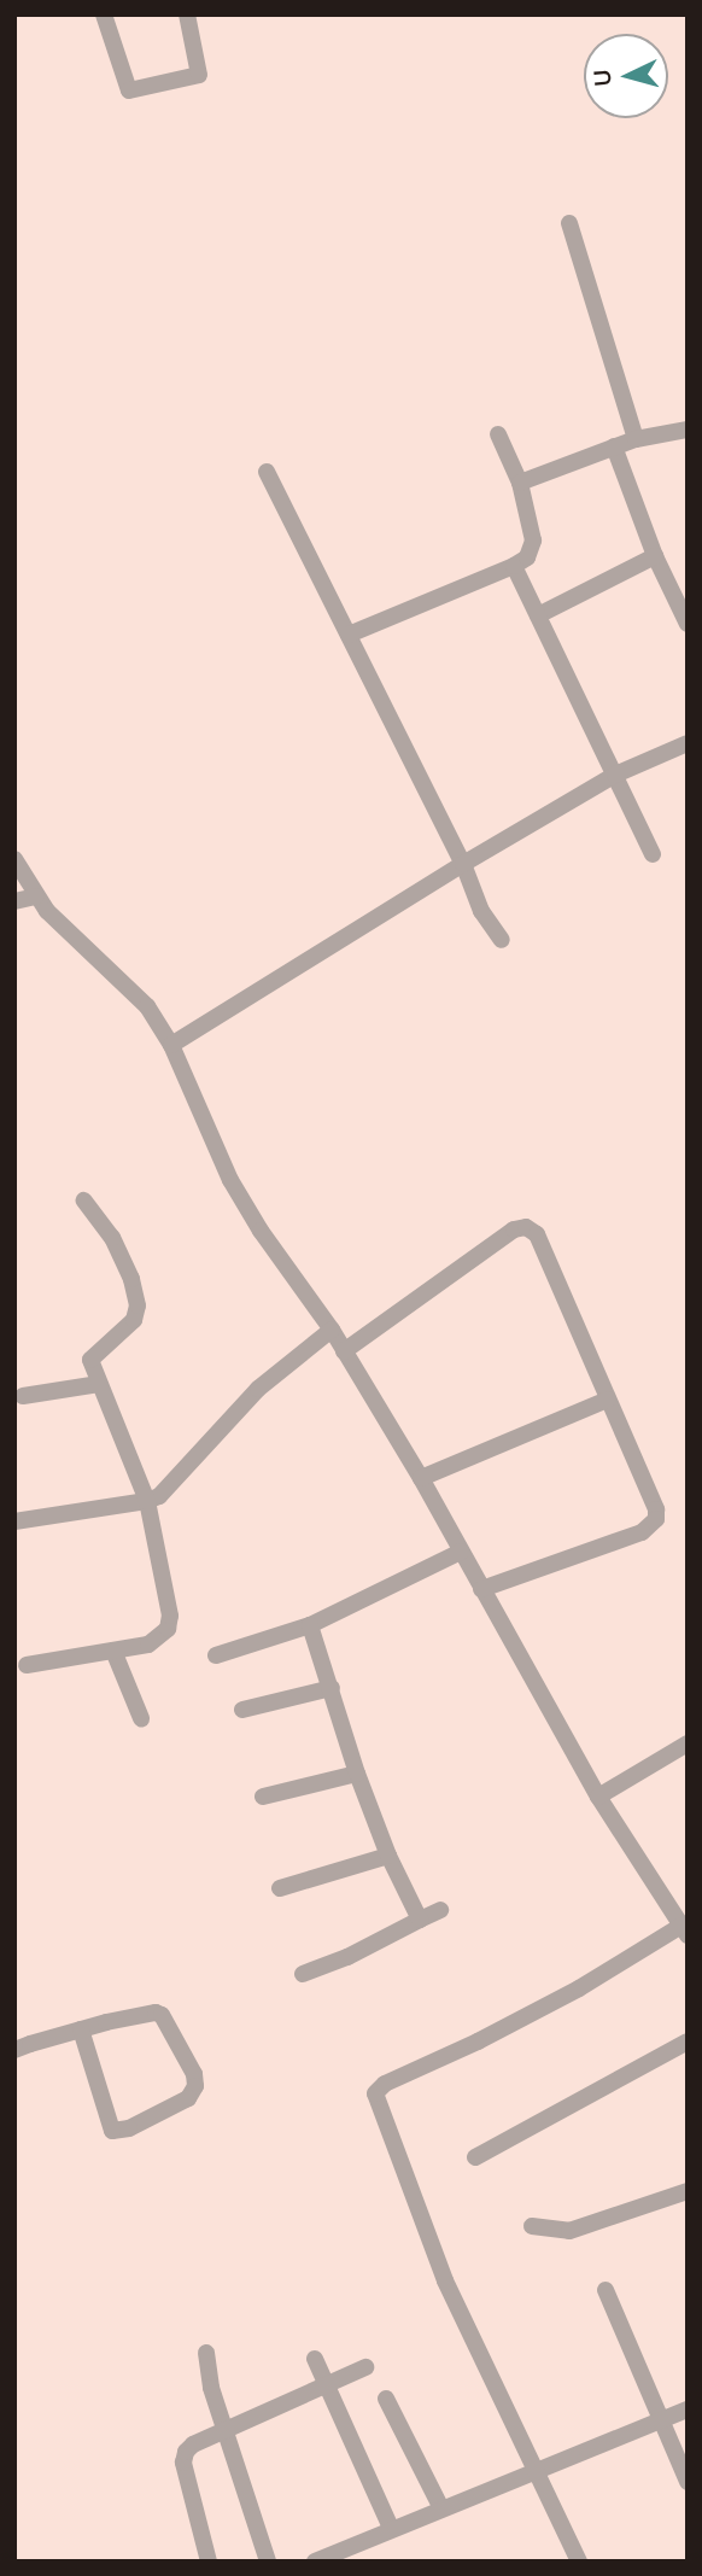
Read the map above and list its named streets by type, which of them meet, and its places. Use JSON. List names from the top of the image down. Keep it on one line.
{"north":"left"}
